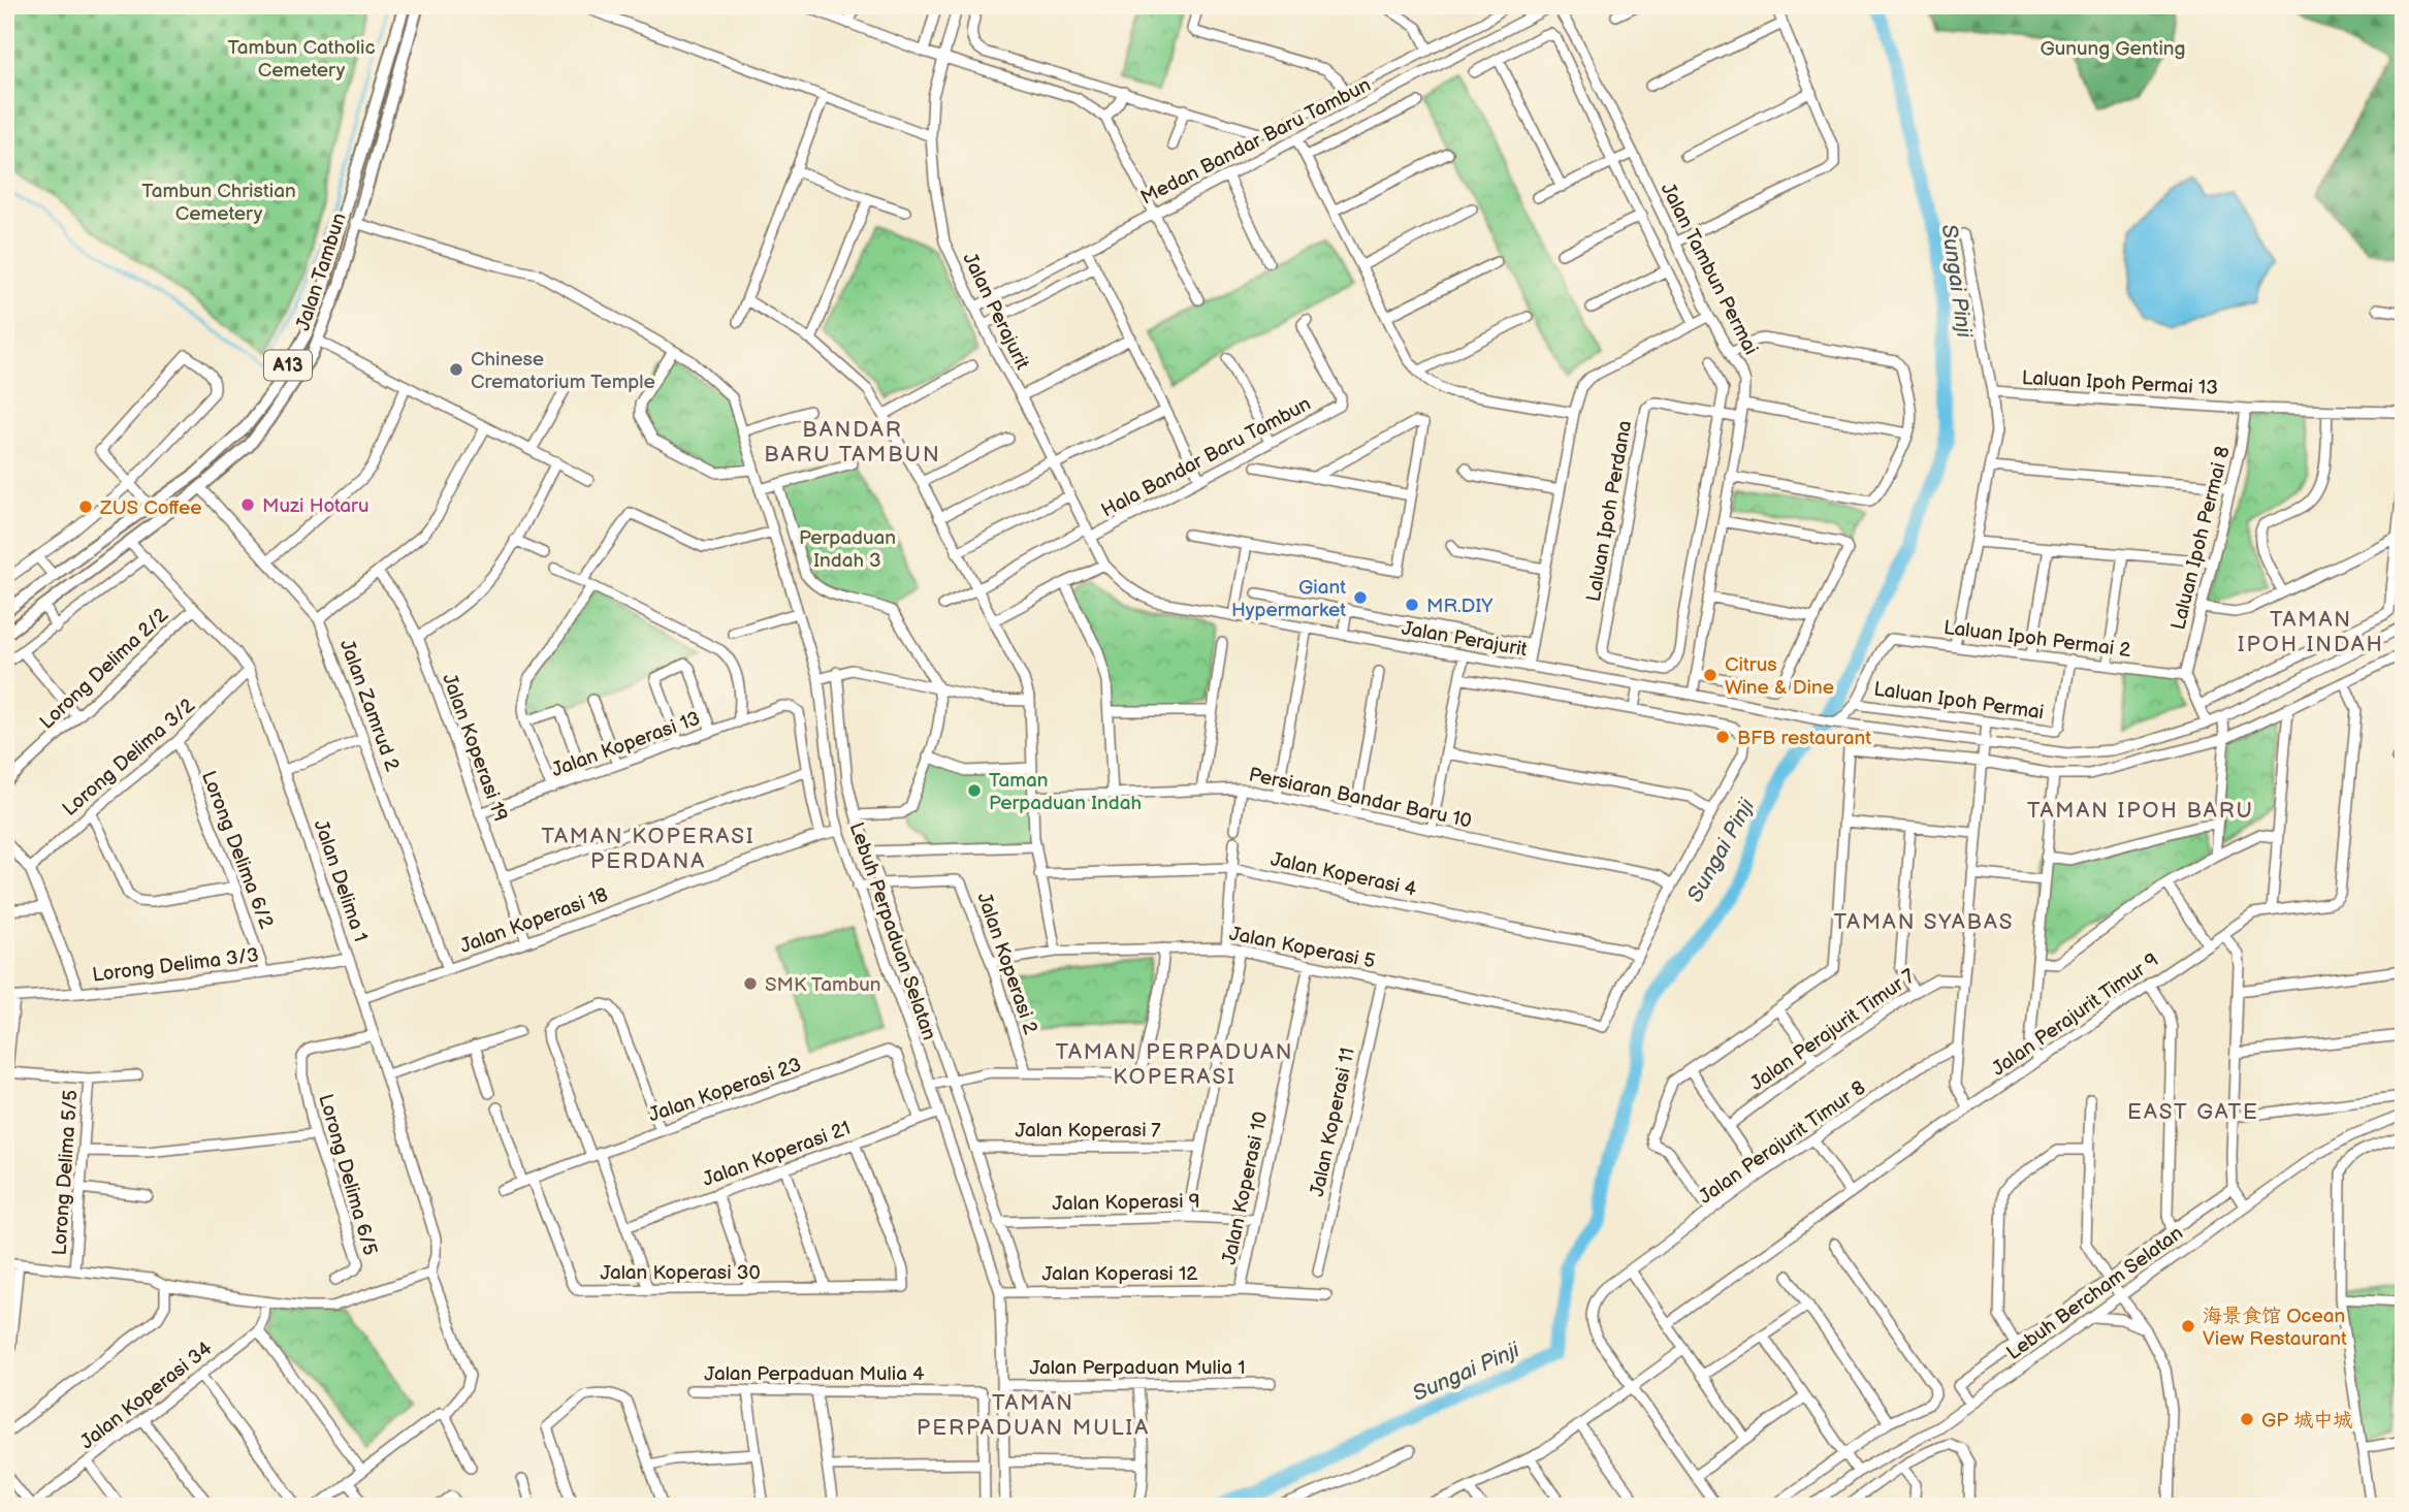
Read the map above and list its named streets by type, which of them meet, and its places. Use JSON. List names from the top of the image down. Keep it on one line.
{"streets":{"main road":["Jalan Tambun","A13"],"street":["Medan Bandar Baru Tambun","Jalan Tambun Permai","Jalan Perajurit","Laluan Ipoh Permai 13","Hala Bandar Baru Tambun","Laluan Ipoh Perdana","Laluan Ipoh Permai 8","Laluan Ipoh Permai 2","Lorong Delima 2/2","Laluan Ipoh Permai","Jalan Zamrud 2","Jalan Koperasi 13","Jalan Koperasi 19","Lorong Delima 3/2","Persiaran Bandar Baru 10","Lorong Delima 6/2","Jalan Koperasi 4","Jalan Delima 1","Jalan Koperasi 18","Lebuh Perpaduan Selatan","Jalan Koperasi 5","Jalan Koperasi 2","Lorong Delima 3/3","Jalan Perajurit Timur 9","Jalan Perajurit Timur 7","Jalan Koperasi 23","Jalan Koperasi 11","Jalan Koperasi 7","Jalan Perajurit Timur 8","Jalan Koperasi 21","Lorong Delima 5/5","Lorong Delima 6/5","Jalan Koperasi 10","Jalan Koperasi 9","Jalan Koperasi 30","Jalan Koperasi 12","Lebuh Bercham Selatan","Jalan Perpaduan Mulia 1","Jalan Perpaduan Mulia 4","Jalan Koperasi 34"]},"crossings":[["Medan Bandar Baru Tambun","Jalan Tambun Permai"],["Medan Bandar Baru Tambun","Jalan Perajurit"],["Jalan Tambun Permai","Jalan Perajurit"],["Jalan Tambun Permai","Laluan Ipoh Perdana"],["Jalan Tambun","Jalan Zamrud 2"],["Jalan Tambun","Jalan Delima 1"],["Jalan Tambun","Lebuh Perpaduan Selatan"],["Jalan Perajurit","Hala Bandar Baru Tambun"],["Jalan Perajurit","Laluan Ipoh Permai"],["Laluan Ipoh Permai 13","Laluan Ipoh Permai 8"],["Laluan Ipoh Permai 8","Laluan Ipoh Permai 2"],["Laluan Ipoh Permai 2","Laluan Ipoh Permai"],["Lorong Delima 2/2","Jalan Delima 1"],["Jalan Zamrud 2","Jalan Koperasi 18"],["Jalan Koperasi 13","Jalan Koperasi 19"],["Jalan Koperasi 19","Jalan Koperasi 18"],["Lorong Delima 3/2","Lorong Delima 6/2"],["Lorong Delima 3/2","Jalan Delima 1"],["Lorong Delima 6/2","Lorong Delima 3/3"],["Jalan Koperasi 4","Jalan Koperasi 5"],["Jalan Delima 1","Jalan Koperasi 18"],["Jalan Delima 1","Lorong Delima 3/3"],["Jalan Delima 1","Lorong Delima 6/5"],["Jalan Koperasi 18","Lebuh Perpaduan Selatan"],["Lebuh Perpaduan Selatan","Jalan Koperasi 2"],["Lebuh Perpaduan Selatan","Jalan Koperasi 21"],["Lebuh Perpaduan Selatan","Jalan Koperasi 12"],["Lebuh Perpaduan Selatan","Jalan Perpaduan Mulia 1"],["Jalan Koperasi 5","Jalan Koperasi 2"],["Jalan Koperasi 5","Jalan Koperasi 11"],["Jalan Koperasi 5","Jalan Koperasi 10"],["Jalan Koperasi 23","Jalan Koperasi 21"],["Jalan Koperasi 23","Jalan Koperasi 30"],["Jalan Koperasi 21","Jalan Koperasi 30"],["Jalan Koperasi 10","Jalan Koperasi 9"],["Jalan Koperasi 10","Jalan Koperasi 12"]],"districts":["BANDAR BARU TAMBUN","TAMAN IPOH INDAH","TAMAN IPOH BARU","TAMAN KOPERASI PERDANA","TAMAN SYABAS","TAMAN PERPADUAN KOPERASI","EAST GATE","TAMAN PERPADUAN MULIA"],"water":["Sungai Pinji"],"parks":["Tambun Catholic Cemetery","Gunung Genting","Tambun Christian Cemetery","Perpaduan Indah 3"],"places":["Chinese Crematorium Temple","Muzi Hotaru","ZUS Coffee","Giant Hypermarket","MR.DIY","Citrus Wine & Dine","BFB restaurant","Taman Perpaduan Indah","SMK Tambun","海景食馆 Ocean View Restaurant","GP 城中城"]}
